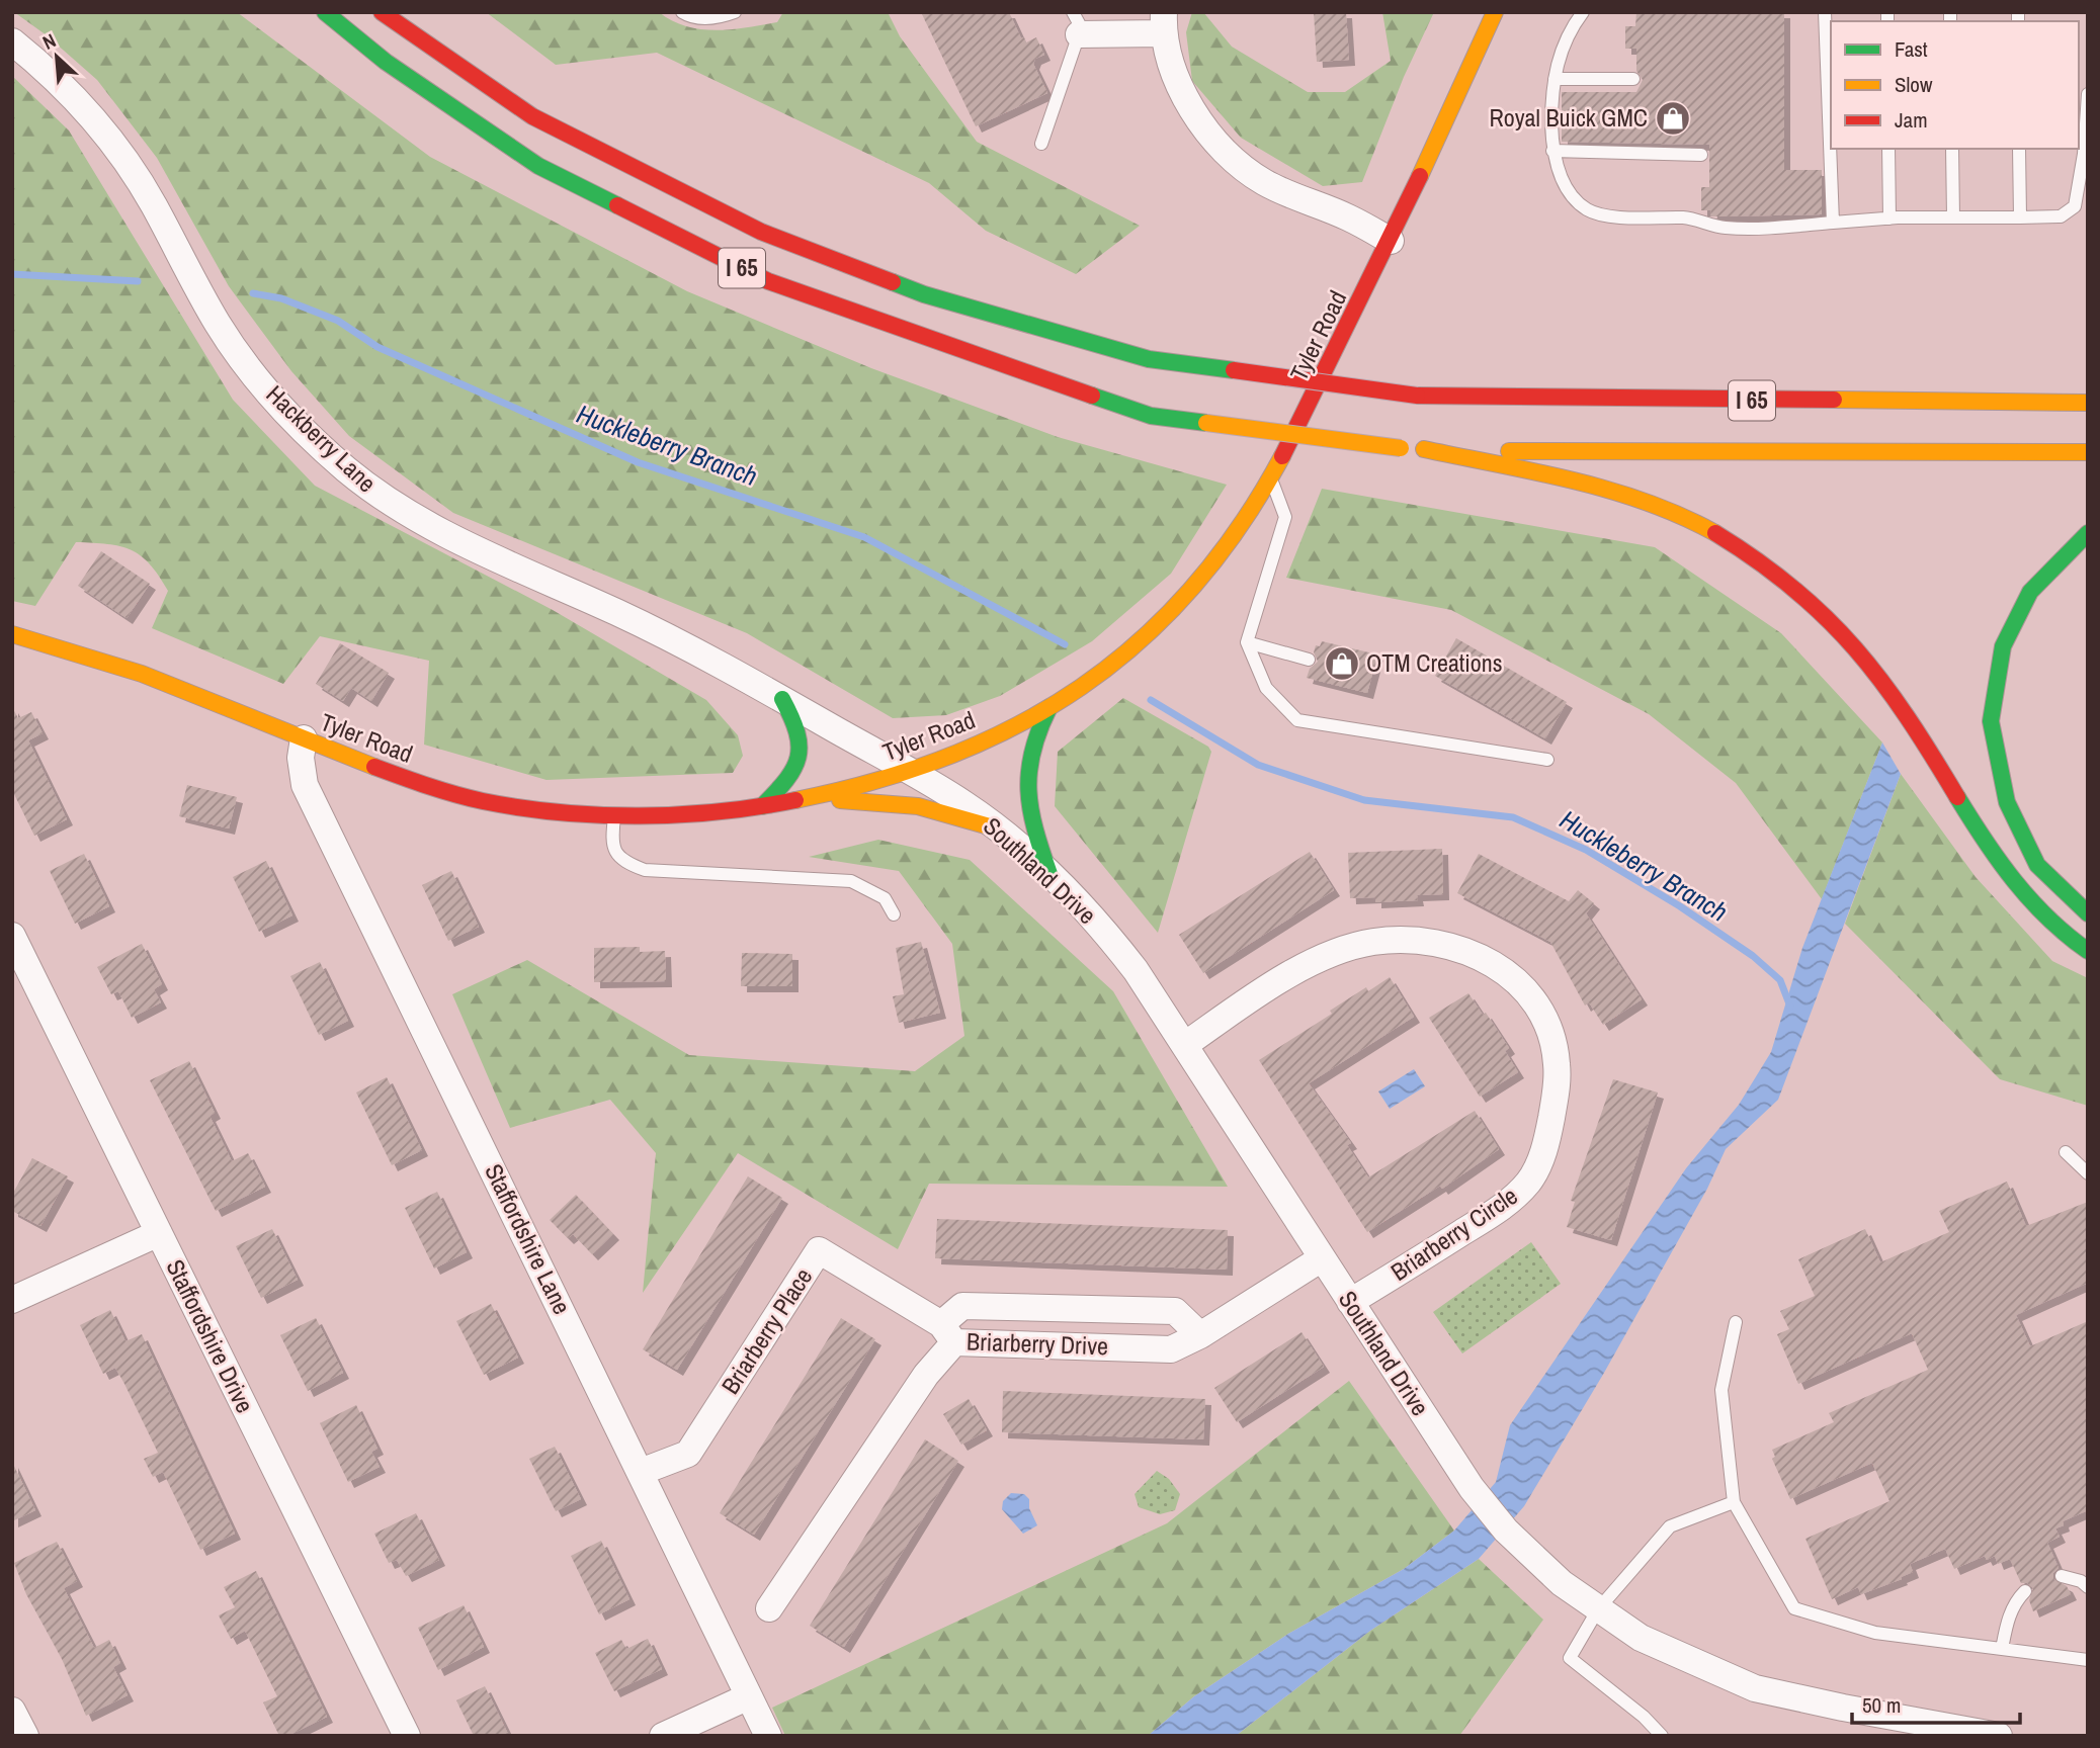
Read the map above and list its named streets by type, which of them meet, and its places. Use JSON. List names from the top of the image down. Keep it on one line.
{"streets":{"main road":["I 65","Tyler Road"],"street":["Hackberry Lane","Southland Drive","Briarberry Circle","Staffordshire Lane","Briarberry Place","Staffordshire Drive","Briarberry Drive"]},"crossings":[["Tyler Road","Hackberry Lane"],["Tyler Road","Southland Drive"],["Tyler Road","Staffordshire Lane"],["Hackberry Lane","Southland Drive"],["Southland Drive","Briarberry Circle"],["Southland Drive","Briarberry Drive"],["Staffordshire Lane","Briarberry Place"],["Briarberry Place","Briarberry Drive"]],"water":["Huckleberry Branch"],"places":{"shop":["Royal Buick GMC","OTM Creations"]},"legend":["Fast","Slow","Jam"],"scale_bar":"50 m","north":"top left"}
